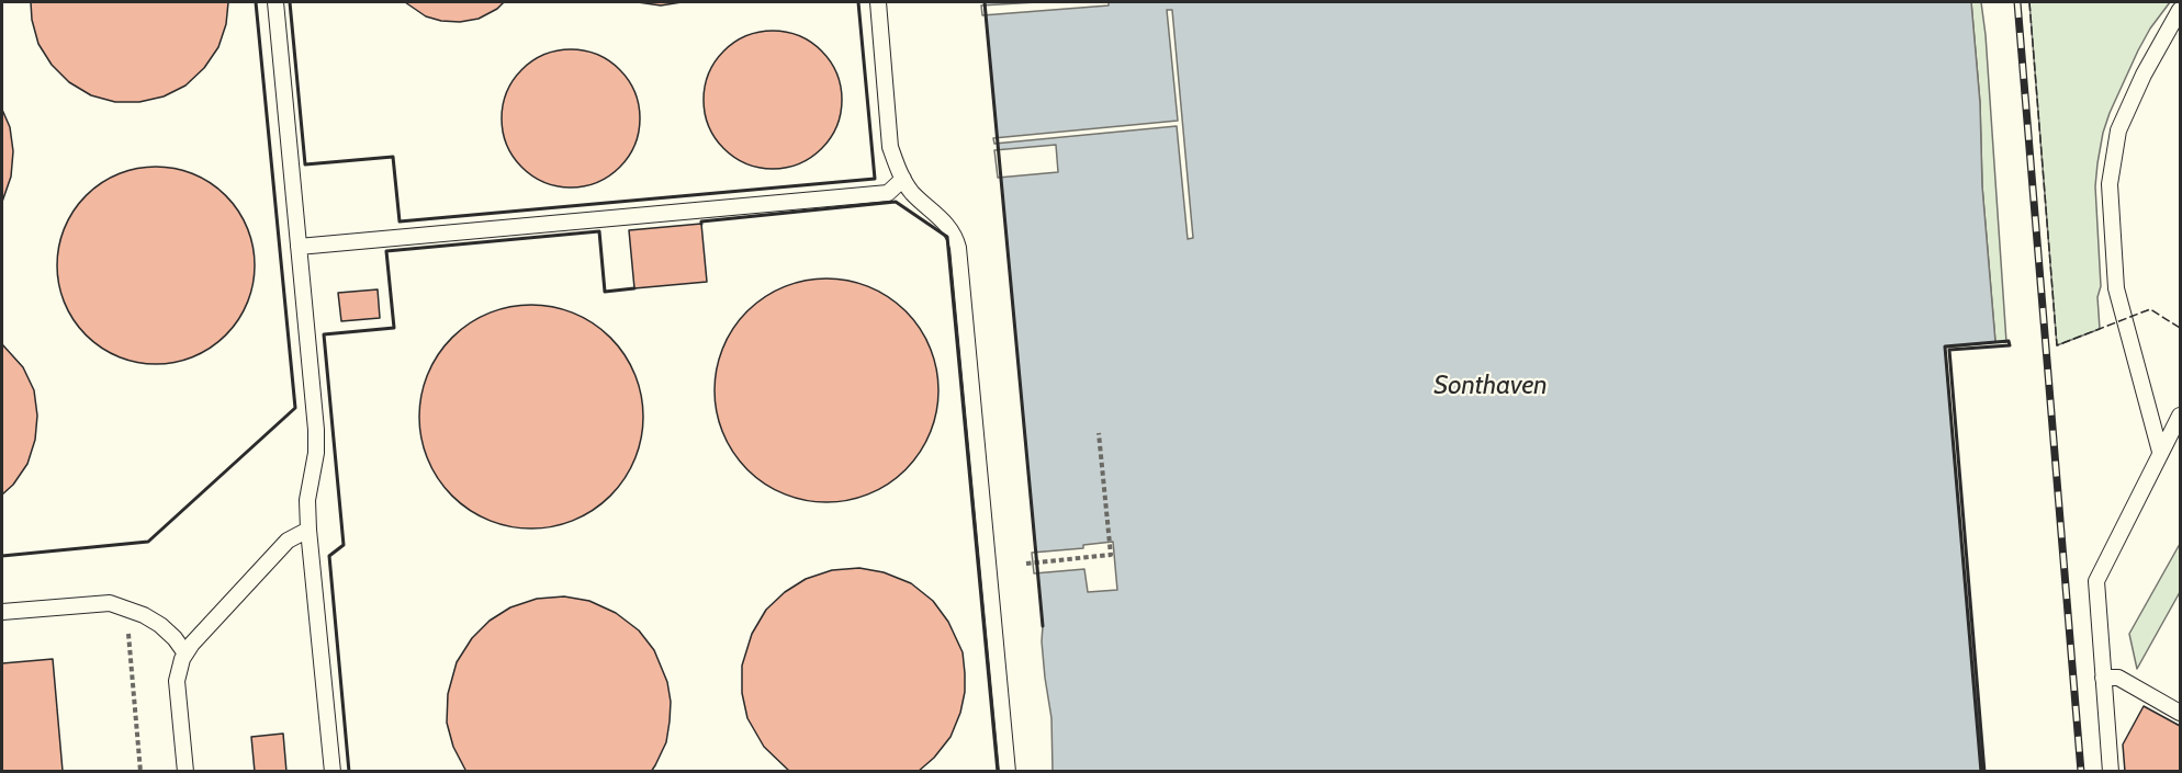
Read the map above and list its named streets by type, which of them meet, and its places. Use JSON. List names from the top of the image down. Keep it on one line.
{"water":["Sonthaven"]}
